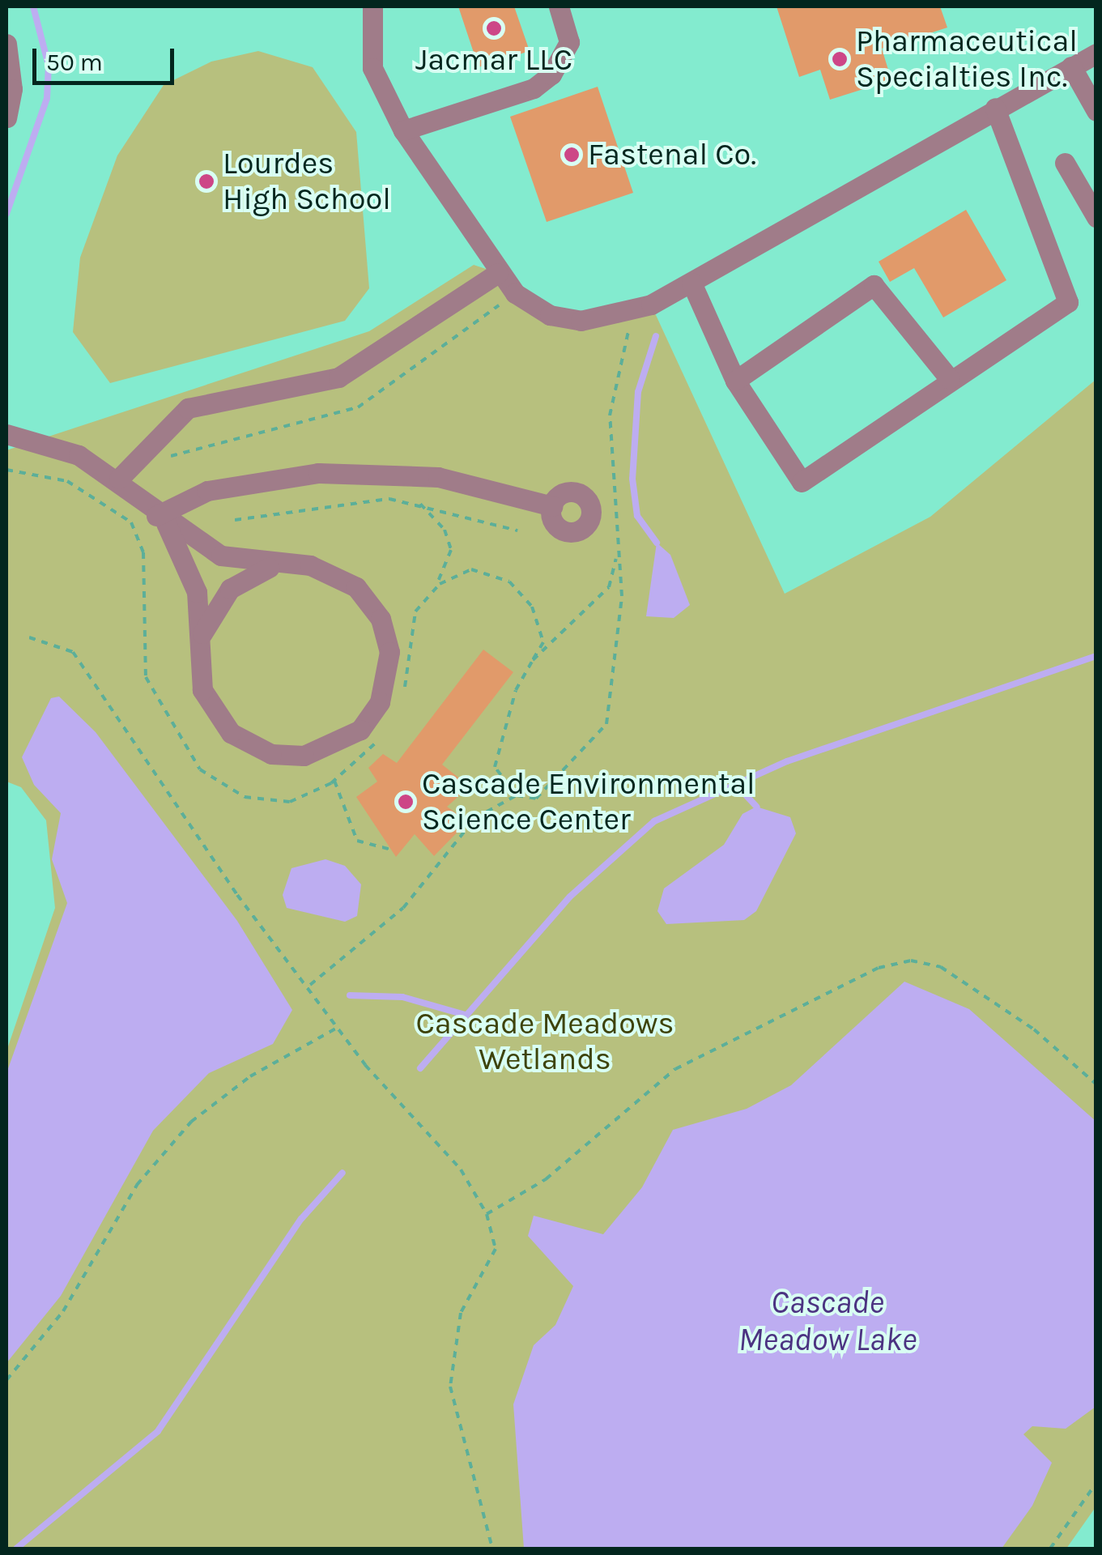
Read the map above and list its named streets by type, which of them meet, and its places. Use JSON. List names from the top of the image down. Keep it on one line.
{"water":["Cascade Meadow Lake"],"parks":["Cascade Meadows Wetlands"],"places":["Jacmar LLC","Pharmaceutical Specialties Inc.","Fastenal Co.","Lourdes High School","Cascade Environmental Science Center"],"scale_bar":"50 m"}
